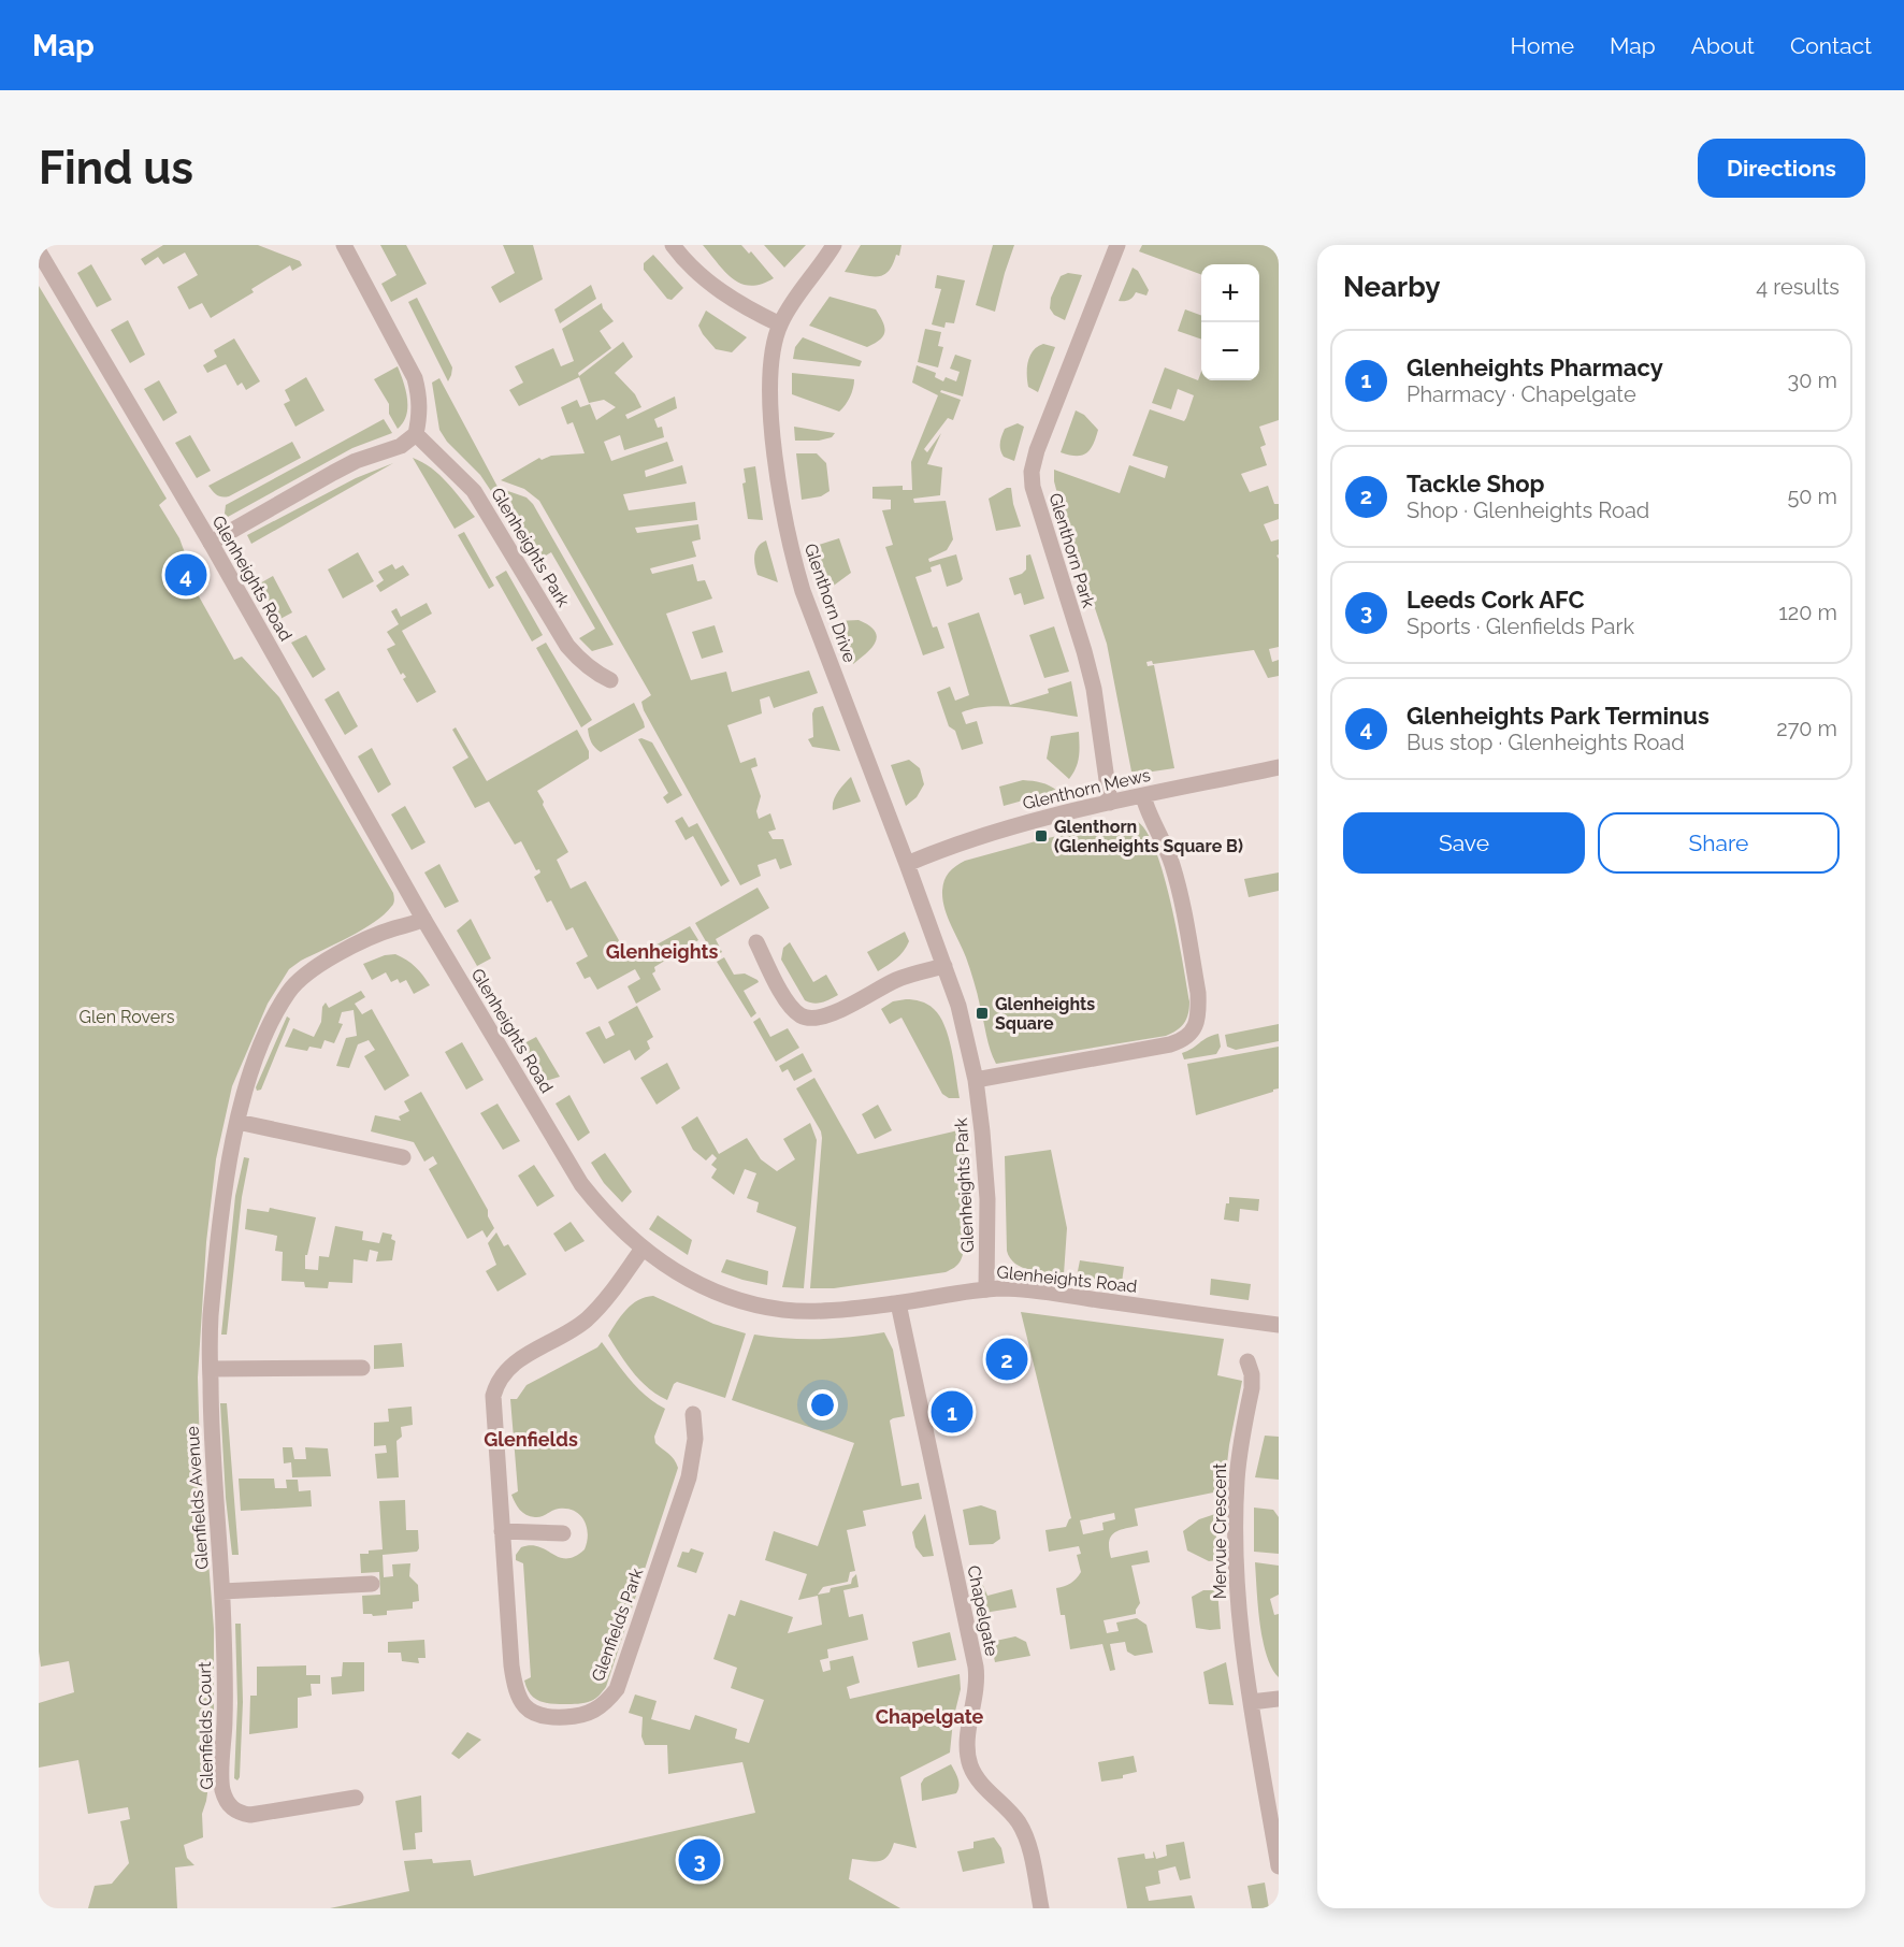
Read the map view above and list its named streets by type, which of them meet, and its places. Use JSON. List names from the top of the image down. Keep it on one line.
{"streets":{"street":["Glenheights Park","Glenthorn Park","Glenheights Road","Glenthorn Drive","Glenthorn Mews","Glenfields Avenue","Mervue Crescent","Chapelgate","Glenfields Park","Glenfields Court"]},"crossings":[["Glenheights Park","Glenheights Road"],["Glenheights Park","Glenthorn Drive"],["Glenheights Park","Glenthorn Mews"],["Glenthorn Park","Glenthorn Mews"],["Glenheights Road","Glenfields Avenue"],["Glenheights Road","Chapelgate"],["Glenheights Road","Glenfields Park"],["Glenthorn Drive","Glenthorn Mews"],["Glenfields Avenue","Glenfields Court"]],"districts":["Glenheights","Glenfields","Chapelgate"],"parks":["Glen Rovers"],"places":{"transit":["Glenthorn (Glenheights Square B)","Glenheights Square"]},"page":{"header":"Map","nav":["Home","Map","About","Contact"],"buttons":["Directions",["Save","Share"]],"title":"Find us","heading":["Nearby","4 results"],"map_buttons":["+","−"],"list":[{"mark":"1","name":"Glenheights Pharmacy","note":"Pharmacy · Chapelgate","value":"30 m"},{"mark":"2","name":"Tackle Shop","note":"Shop · Glenheights Road","value":"50 m"},{"mark":"3","name":"Leeds Cork AFC","note":"Sports · Glenfields Park","value":"120 m"},{"mark":"4","name":"Glenheights Park Terminus","note":"Bus stop · Glenheights Road","value":"270 m"}],"pins":["4","2","1","3"]}}
